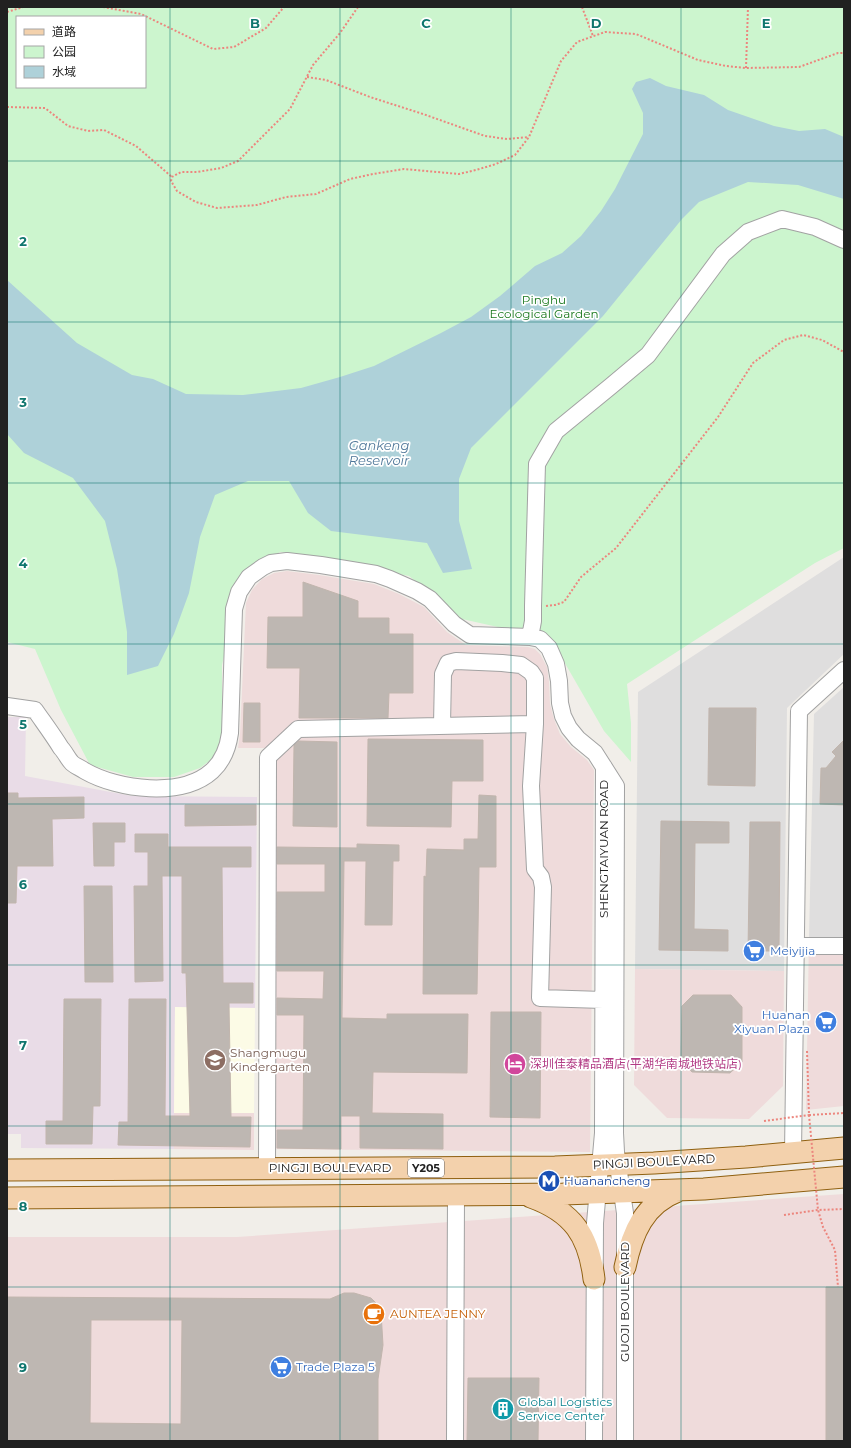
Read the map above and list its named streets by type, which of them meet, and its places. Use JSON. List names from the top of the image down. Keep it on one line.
{"streets":{"main road":["PINGJI BOULEVARD","Y205"],"street":["SHENGTAIYUAN ROAD","GUOJI BOULEVARD"]},"crossings":[["SHENGTAIYUAN ROAD","PINGJI BOULEVARD"],["SHENGTAIYUAN ROAD","GUOJI BOULEVARD"],["PINGJI BOULEVARD","GUOJI BOULEVARD"]],"water":["Gankeng Reservoir"],"parks":["Pinghu Ecological Garden"],"places":{"supermarket":["Meiyijia","Huanan Xiyuan Plaza","Trade Plaza 5"],"school or university":["Shangmugu Kindergarten"],"hotel":["深圳佳泰精品酒店(平湖华南城地铁站店)"],"metro station":["Huanancheng"],"cafe":["AUNTEA JENNY"],"building":["Global Logistics Service Center"]},"legend":["道路","公园","水域"],"grid":{"columns":["B","C","D","E"],"rows":["2","3","4","5","6","7","8","9"]}}
